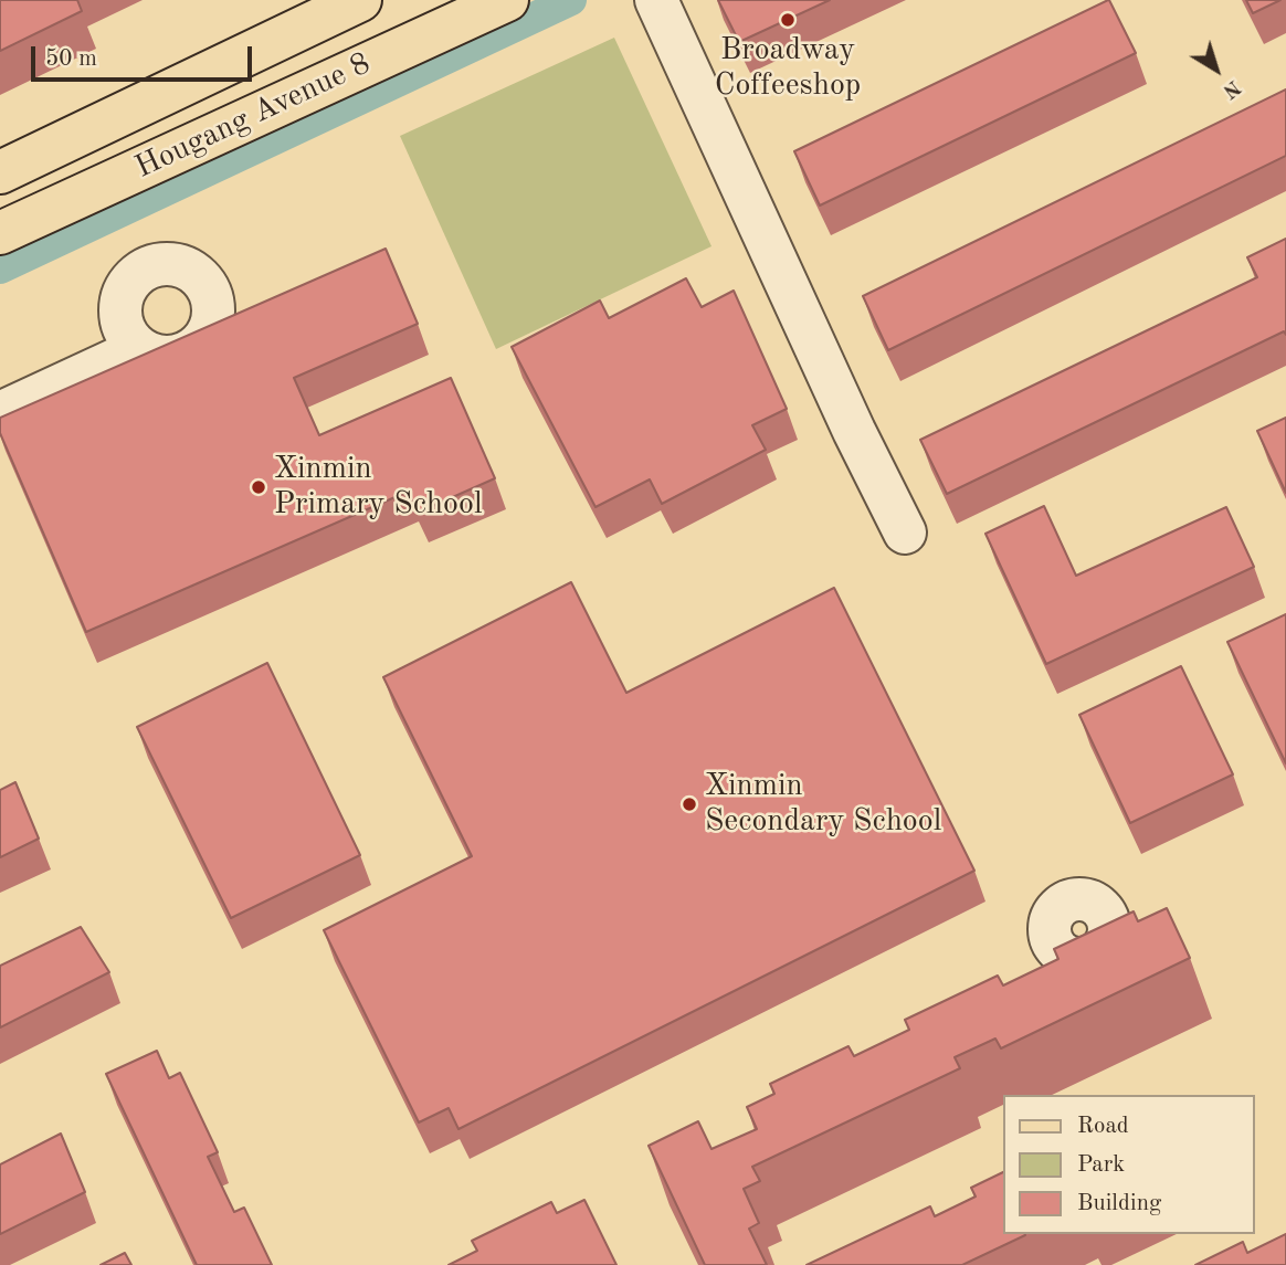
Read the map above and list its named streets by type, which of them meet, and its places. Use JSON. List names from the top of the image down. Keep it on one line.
{"streets":{"main road":["Hougang Avenue 8"]},"places":["Broadway Coffeeshop","Xinmin Primary School","Xinmin Secondary School"],"legend":["Road","Park","Building"],"scale_bar":"50 m","north":"bottom right"}
